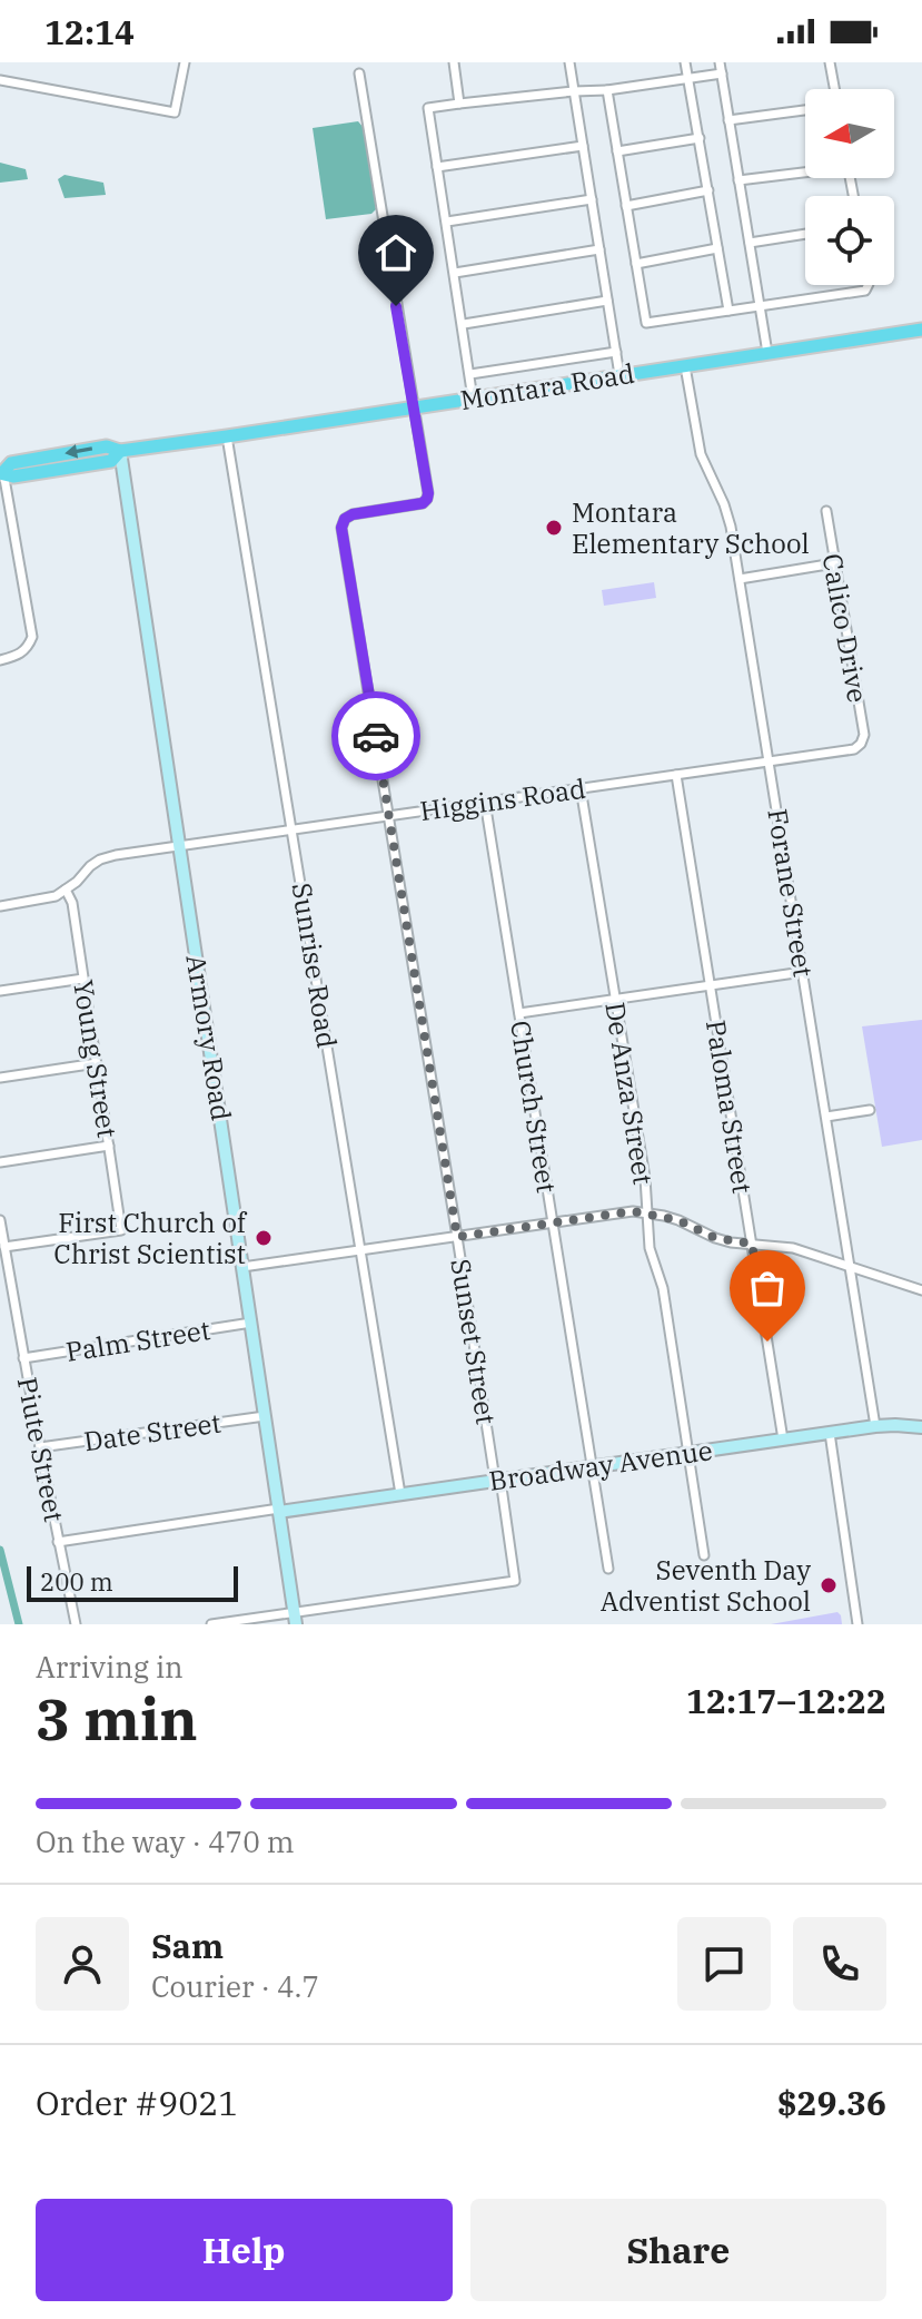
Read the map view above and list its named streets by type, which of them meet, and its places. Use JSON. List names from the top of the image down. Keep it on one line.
{"streets":{"main road":["Montara Road","Armory Road","Broadway Avenue"],"street":["Calico Drive","Higgins Road","Forane Street","Sunrise Road","Young Street","De Anza Street","Church Street","Paloma Street","Palm Street","Sunset Street","Date Street","Piute Street"]},"crossings":[["Montara Road","Forane Street"],["Montara Road","Sunrise Road"],["Montara Road","Armory Road"],["Montara Road","Sunset Street"],["Calico Drive","Higgins Road"],["Higgins Road","Forane Street"],["Higgins Road","Sunrise Road"],["Higgins Road","Armory Road"],["Higgins Road","Young Street"],["Higgins Road","De Anza Street"],["Higgins Road","Church Street"],["Higgins Road","Paloma Street"],["Higgins Road","Sunset Street"],["Forane Street","Broadway Avenue"],["Sunrise Road","Broadway Avenue"],["Armory Road","Palm Street"],["Armory Road","Sunset Street"],["Armory Road","Date Street"],["Armory Road","Broadway Avenue"],["Young Street","Piute Street"],["De Anza Street","Broadway Avenue"],["Church Street","Broadway Avenue"],["Paloma Street","Broadway Avenue"],["Palm Street","Piute Street"],["Sunset Street","Broadway Avenue"],["Date Street","Piute Street"],["Piute Street","Broadway Avenue"]],"places":["Montara Elementary School","First Church of Christ Scientist","Seventh Day Adventist School"],"scale_bar":"200 m","north":"left","page":{"status":"12:14","scale":"200 m","heading":["3 min","Arriving in","12:17–12:22"],"panel":["Sam","Courier · 4.7","Order #9021","$29.36"],"bar":"On the way · 470 m","buttons":["Help","Share"]}}
